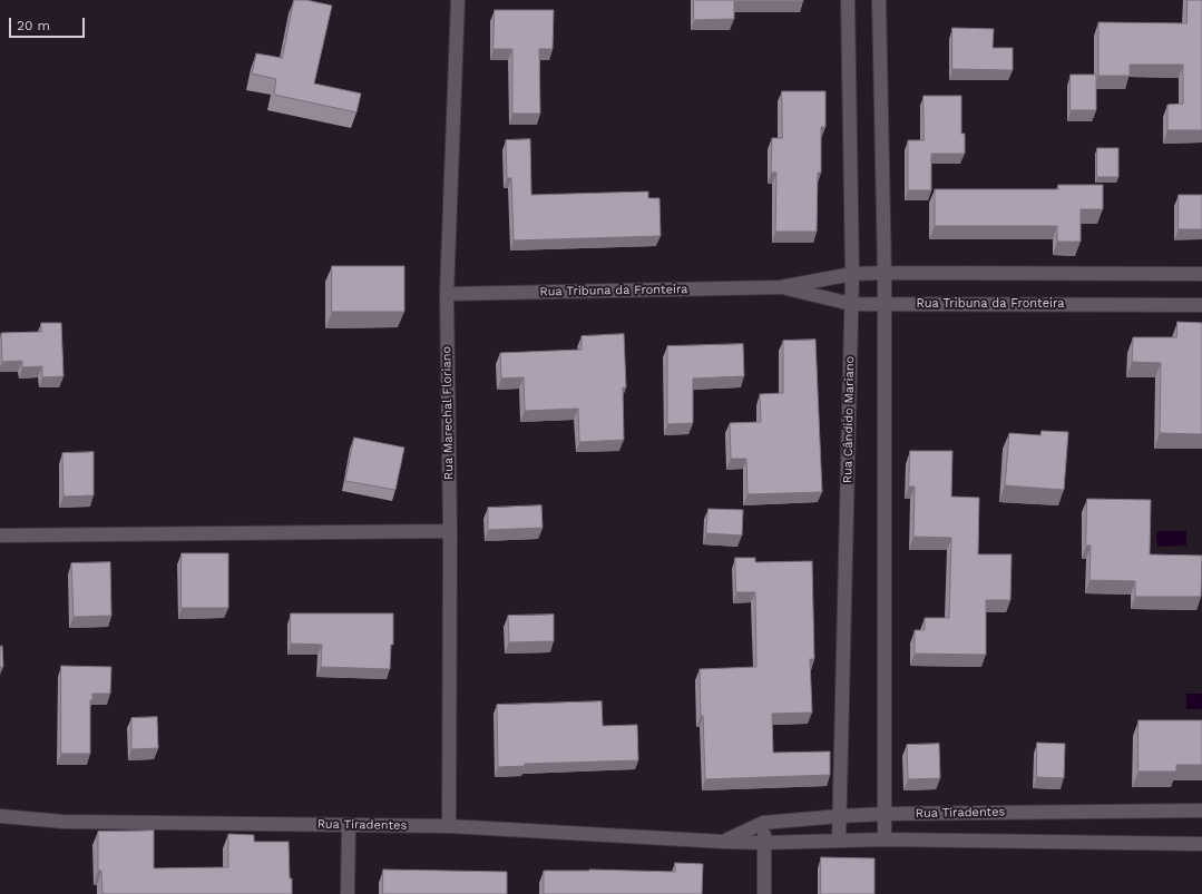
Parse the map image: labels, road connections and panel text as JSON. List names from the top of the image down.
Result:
{
  "streets": {
    "street": [
      "Rua Tribuna da Fronteira",
      "Rua Marechal Floriano",
      "Rua Cândido Mariano",
      "Rua Tiradentes"
    ]
  },
  "crossings": [
    ["Rua Tribuna da Fronteira", "Rua Marechal Floriano"],
    ["Rua Tribuna da Fronteira", "Rua Cândido Mariano"],
    ["Rua Marechal Floriano", "Rua Tiradentes"],
    ["Rua Cândido Mariano", "Rua Tiradentes"]
  ],
  "scale_bar": "20 m"
}
